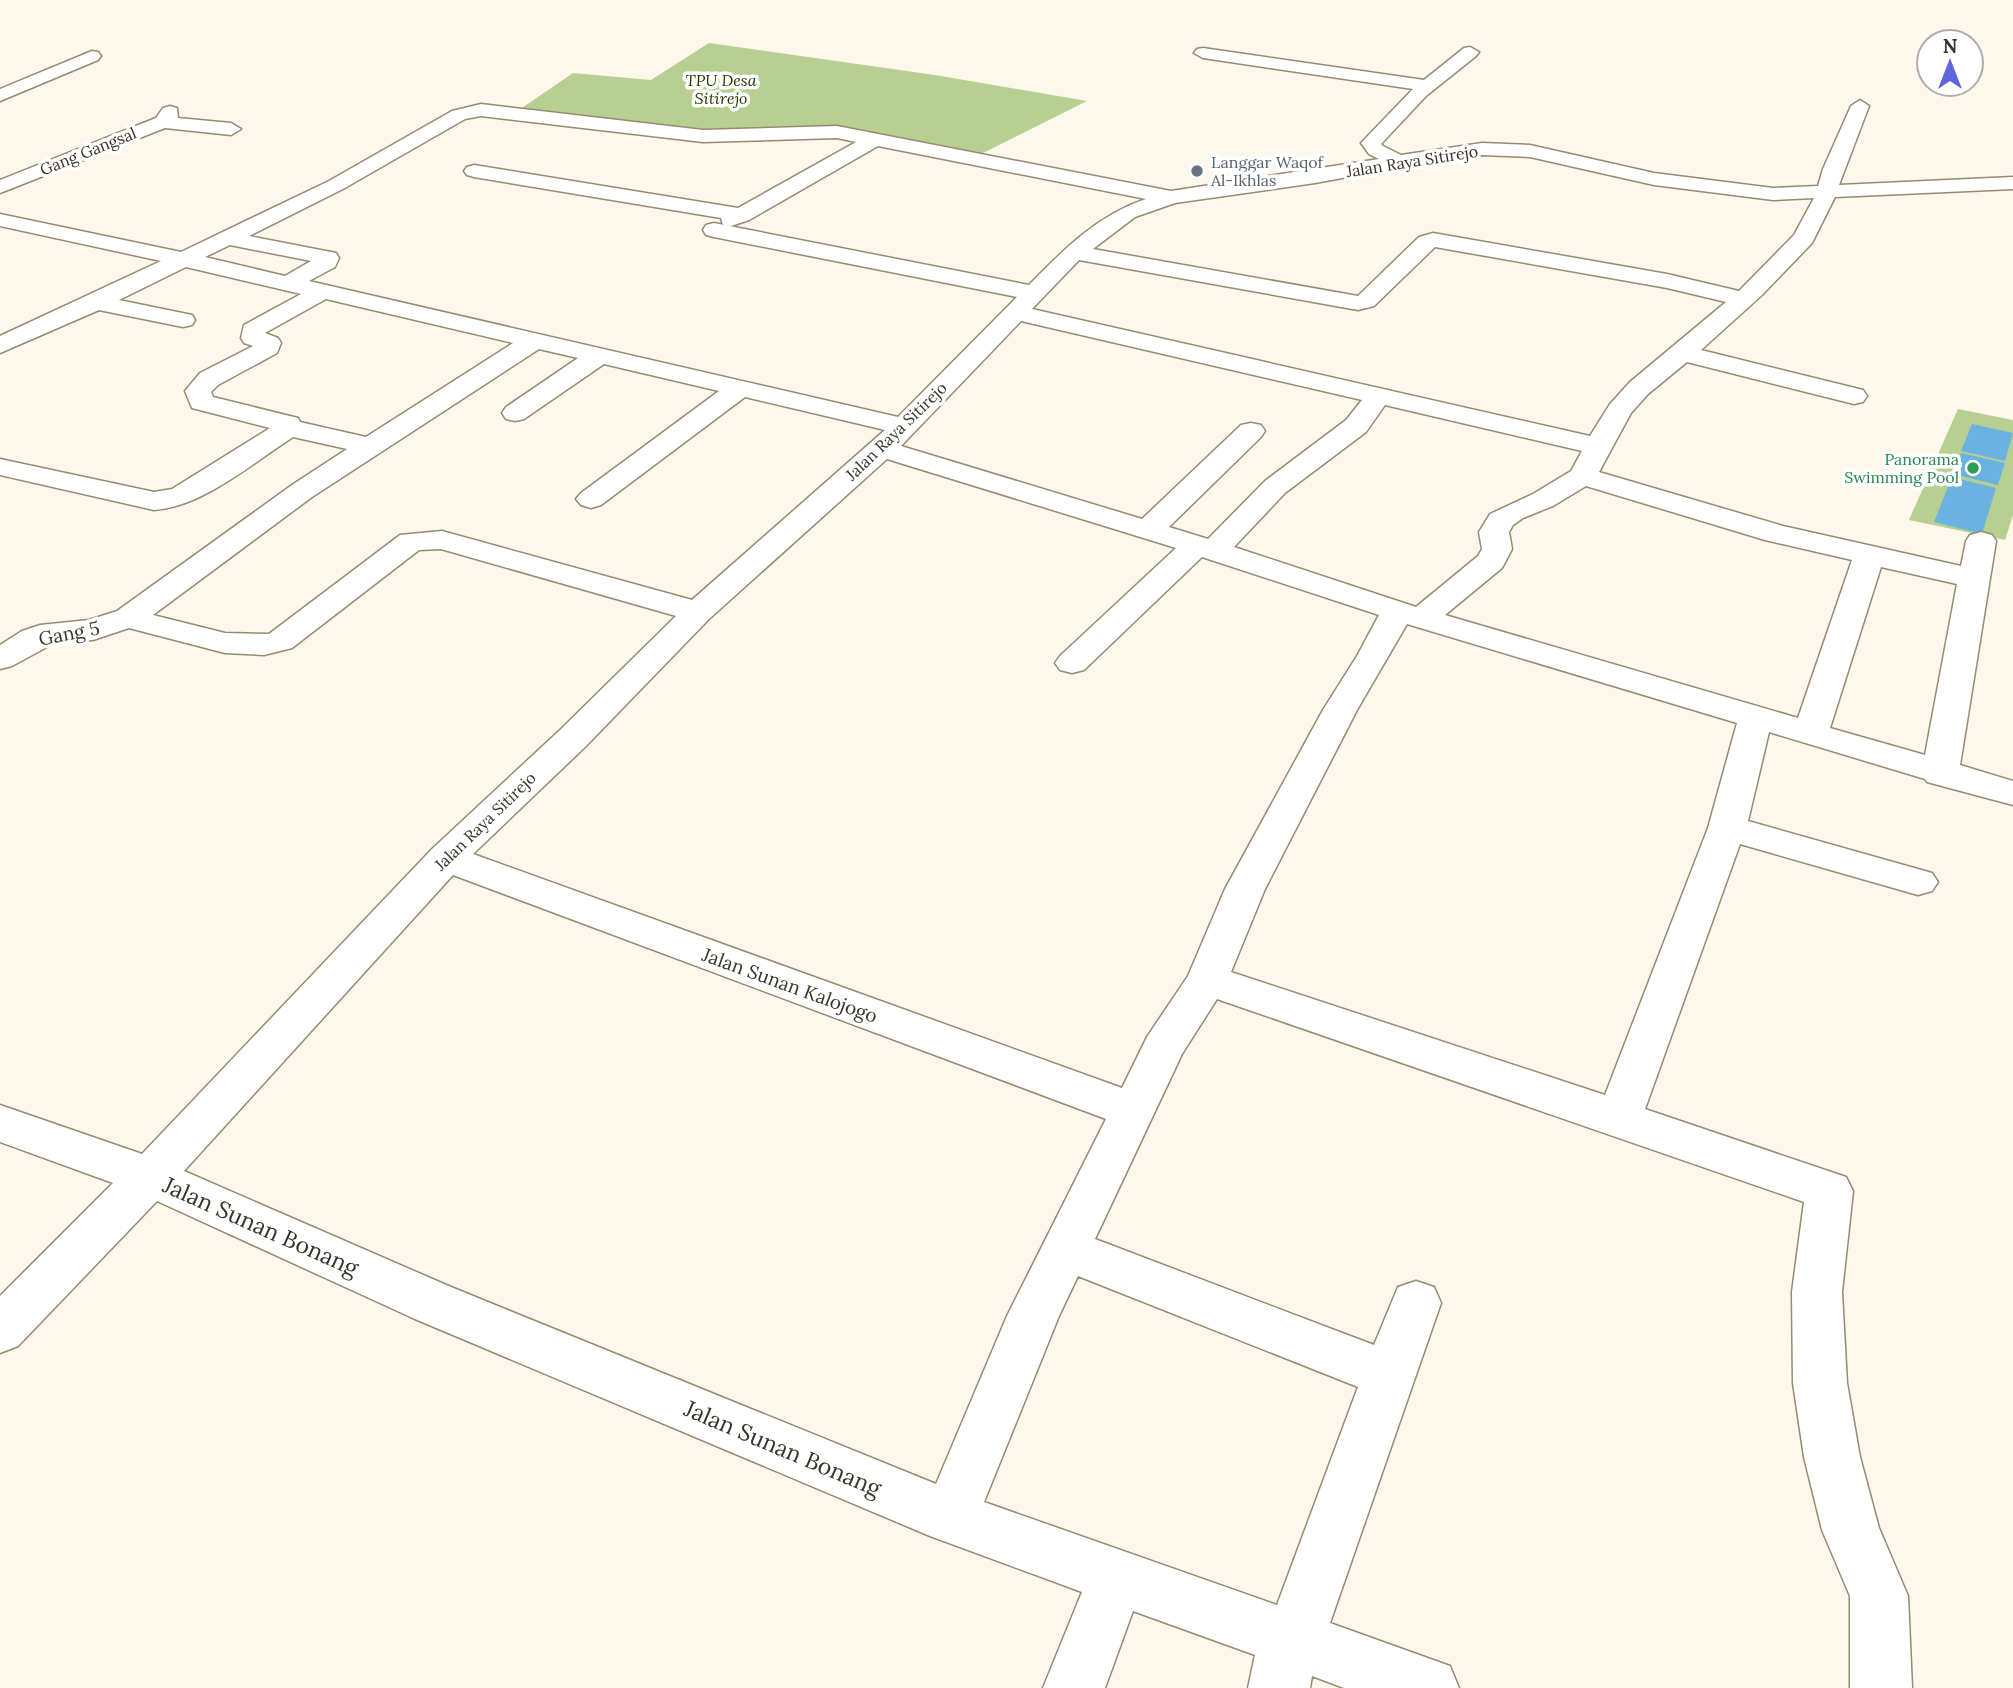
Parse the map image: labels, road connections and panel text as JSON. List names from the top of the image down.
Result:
{
  "streets": {
    "street": [
      "Gang Gangsal",
      "Jalan Raya Sitirejo",
      "Gang 5",
      "Jalan Sunan Kalojogo",
      "Jalan Sunan Bonang"
    ]
  },
  "crossings": [
    ["Jalan Raya Sitirejo", "Jalan Sunan Kalojogo"],
    ["Jalan Raya Sitirejo", "Jalan Sunan Bonang"]
  ],
  "parks": ["TPU Desa Sitirejo"],
  "places": ["Langgar Waqof Al-Ikhlas", "Panorama Swimming Pool"],
  "north": "top"
}
